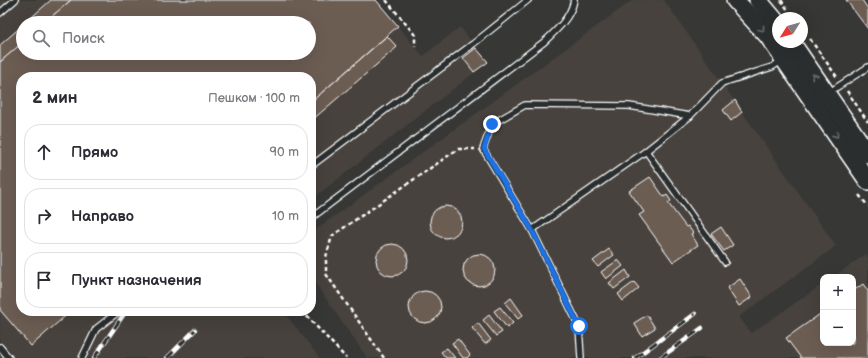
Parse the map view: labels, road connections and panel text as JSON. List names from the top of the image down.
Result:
{
  "north": "bottom left",
  "page": {
    "search": "Поиск",
    "heading": ["2 мин", "Пешком · 100 m"],
    "list": [
      ["Прямо", "90 m"],
      ["Направо", "10 m"],
      "Пункт назначения"
    ],
    "map_buttons": ["+", "−"]
  }
}
